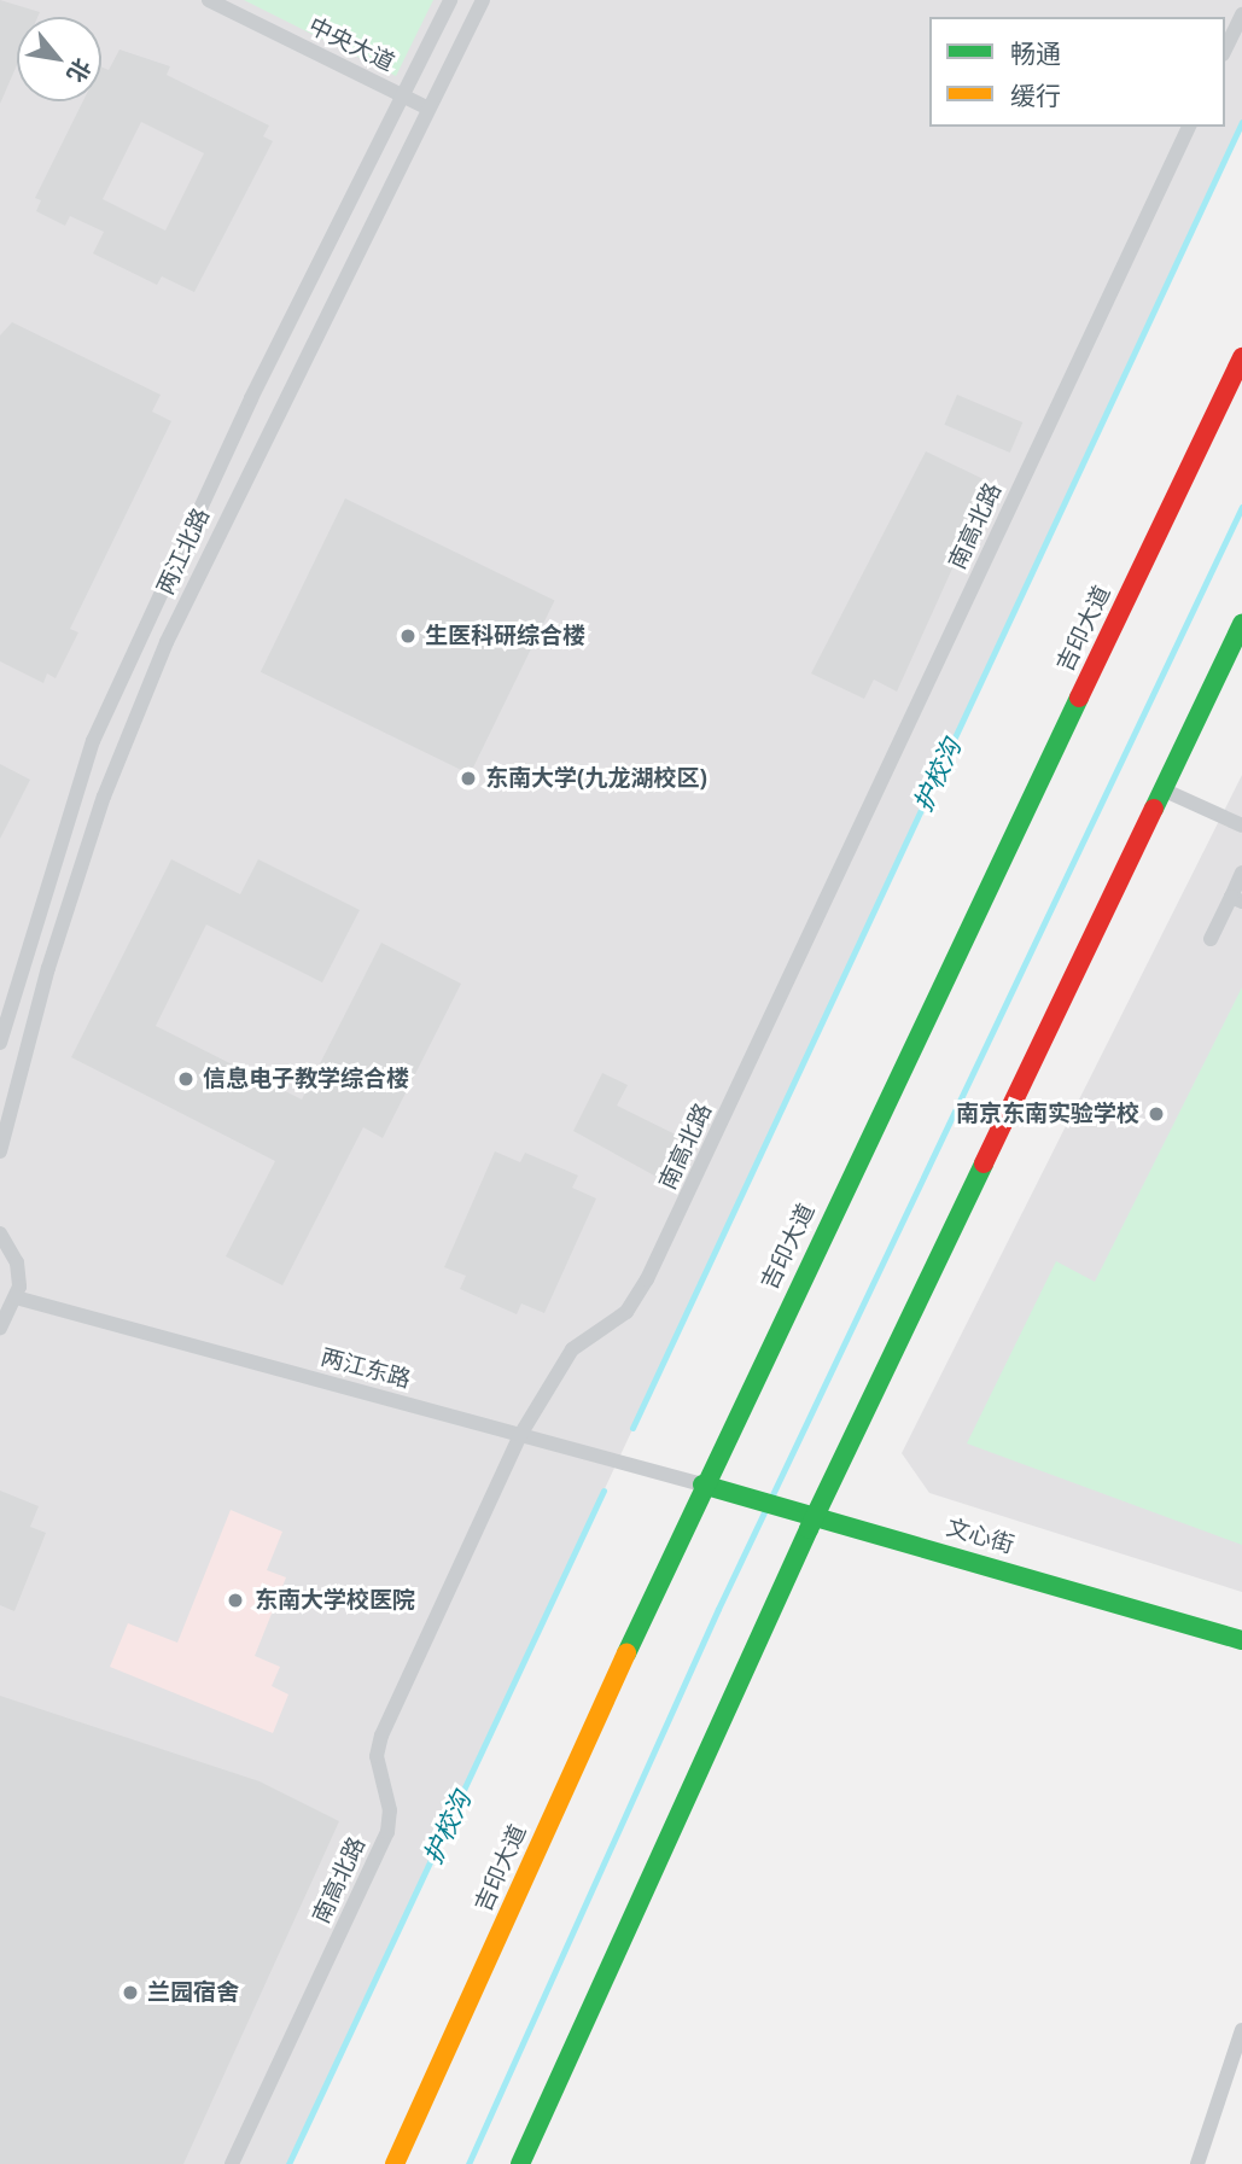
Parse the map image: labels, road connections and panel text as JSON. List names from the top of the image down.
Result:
{
  "streets": {
    "main road": ["吉印大道", "文心街"],
    "street": [
      "中央大道",
      "南高北路",
      "两江北路",
      "两江东路"
    ]
  },
  "crossings": [
    ["中央大道", "两江北路"],
    ["南高北路", "两江东路"],
    ["吉印大道", "两江东路"],
    ["吉印大道", "文心街"],
    ["两江东路", "文心街"]
  ],
  "water": ["护校沟"],
  "places": [
    "生医科研综合楼",
    "东南大学(九龙湖校区)",
    "信息电子教学综合楼",
    "南京东南实验学校",
    "东南大学校医院",
    "兰园宿舍"
  ],
  "legend": ["畅通", "缓行"],
  "north": "bottom right"
}
